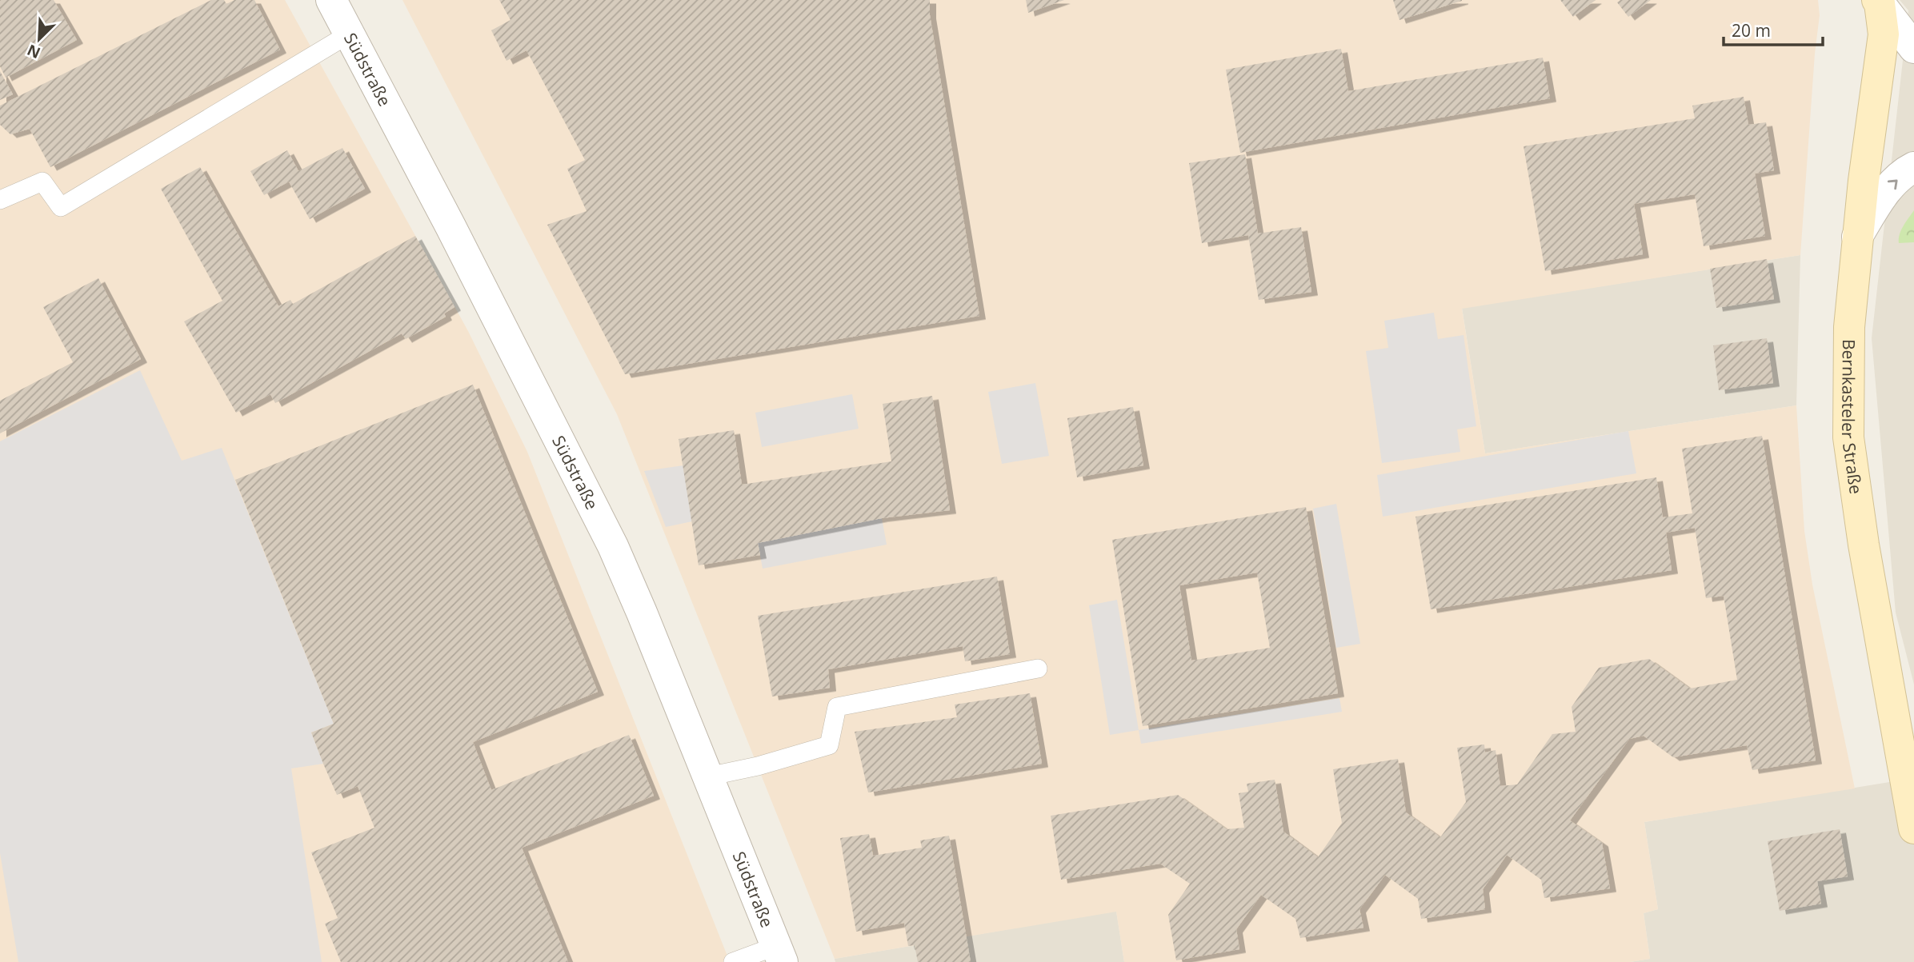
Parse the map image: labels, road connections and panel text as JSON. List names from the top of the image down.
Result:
{
  "streets": {
    "street": ["Südstraße", "Bernkasteler Straße"]
  },
  "scale_bar": "20 m",
  "north": "bottom left"
}
